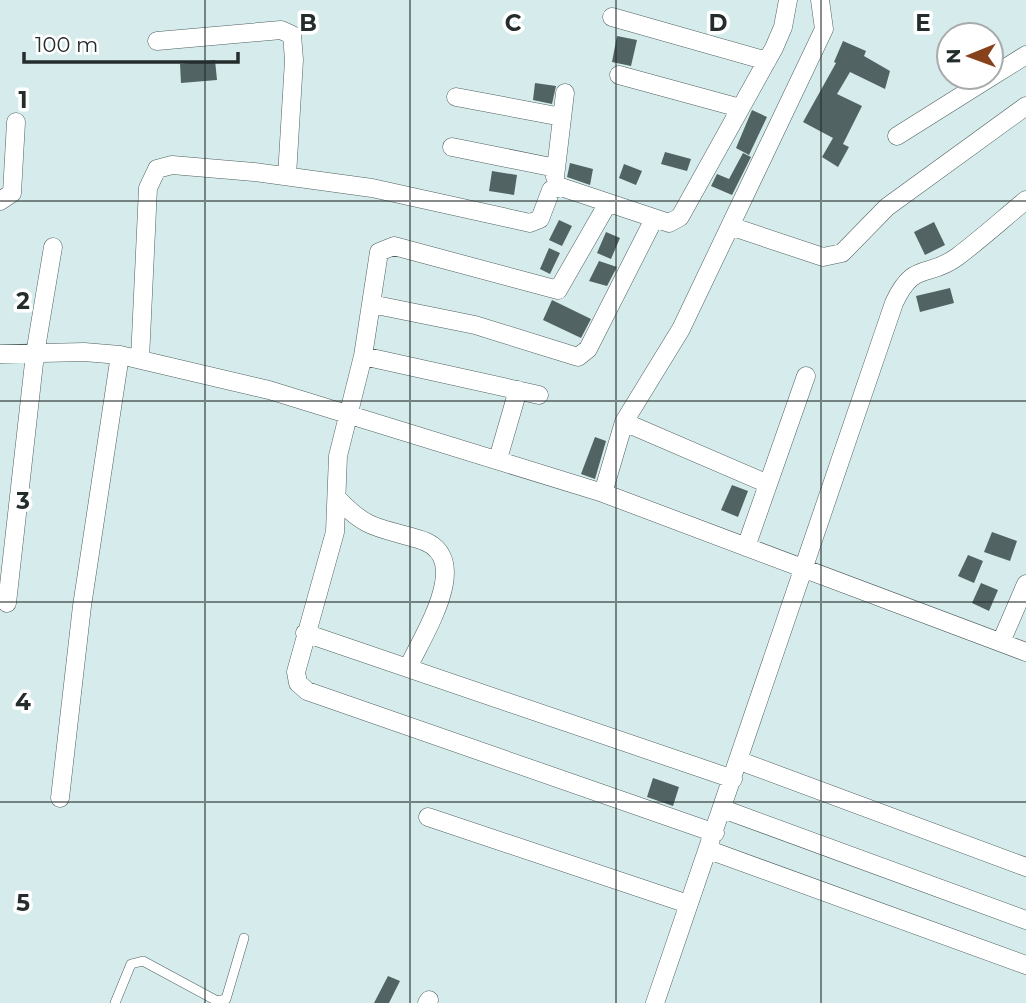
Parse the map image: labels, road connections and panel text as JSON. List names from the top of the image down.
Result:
{
  "scale_bar": "100 m",
  "north": "left",
  "grid": {
    "columns": [
      "B",
      "C",
      "D",
      "E"
    ],
    "rows": [
      "1",
      "2",
      "3",
      "4",
      "5"
    ]
  }
}
